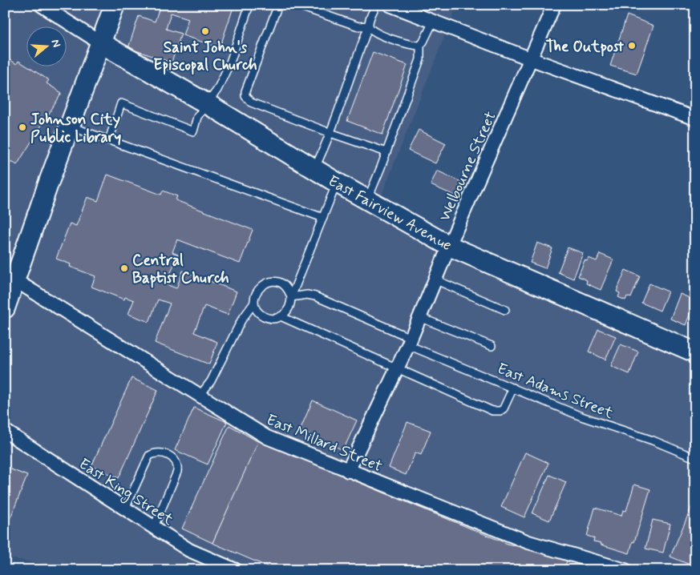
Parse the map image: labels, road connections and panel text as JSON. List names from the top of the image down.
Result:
{
  "streets": {
    "street": [
      "Welbourne Street",
      "East Fairview Avenue",
      "East Millard Street",
      "East King Street"
    ],
    "lane": ["East Adams Street"]
  },
  "crossings": [
    ["Welbourne Street", "East Fairview Avenue"],
    ["Welbourne Street", "East Adams Street"],
    ["Welbourne Street", "East Millard Street"]
  ],
  "places": [
    "Saint John's Episcopal Church",
    "The Outpost",
    "Johnson City Public Library",
    "Central Baptist Church"
  ],
  "north": "right"
}
